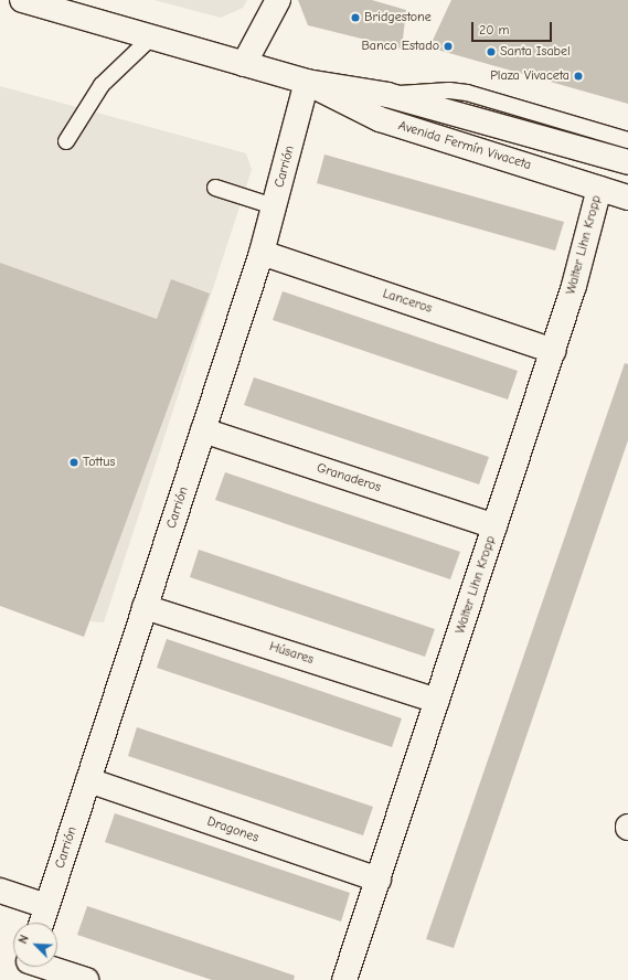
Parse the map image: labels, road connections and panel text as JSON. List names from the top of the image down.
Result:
{
  "streets": {
    "street": [
      "Avenida Fermín Vivaceta",
      "Carrión",
      "Walter Lihn Kropp",
      "Lanceros",
      "Granaderos",
      "Húsares",
      "Dragones"
    ]
  },
  "crossings": [
    ["Avenida Fermín Vivaceta", "Carrión"],
    ["Avenida Fermín Vivaceta", "Walter Lihn Kropp"],
    ["Carrión", "Lanceros"],
    ["Carrión", "Granaderos"],
    ["Carrión", "Húsares"],
    ["Carrión", "Dragones"],
    ["Walter Lihn Kropp", "Lanceros"],
    ["Walter Lihn Kropp", "Granaderos"],
    ["Walter Lihn Kropp", "Húsares"],
    ["Walter Lihn Kropp", "Dragones"]
  ],
  "places": [
    "Bridgestone",
    "Banco Estado",
    "Santa Isabel",
    "Plaza Vivaceta",
    "Tottus"
  ],
  "scale_bar": "20 m",
  "north": "top left"
}
